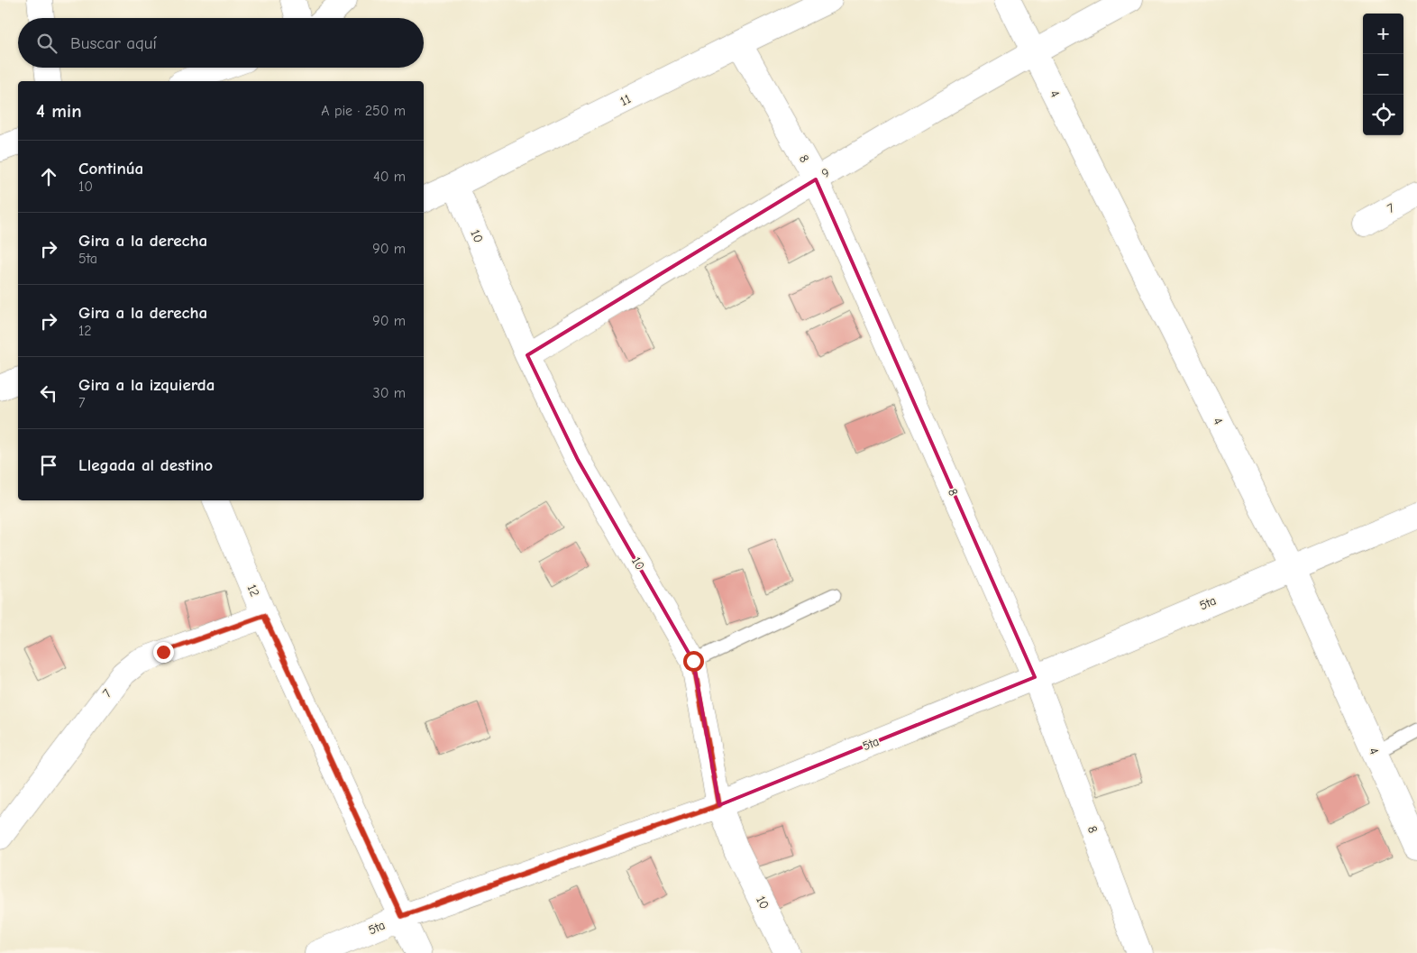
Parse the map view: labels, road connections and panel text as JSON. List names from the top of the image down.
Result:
{
  "streets": {
    "street": [
      "4",
      "11",
      "8",
      "9",
      "7",
      "10",
      "12",
      "5ta"
    ]
  },
  "crossings": [
    ["4", "9"],
    ["4", "5ta"],
    ["11", "8"],
    ["11", "10"],
    ["8", "9"],
    ["8", "5ta"],
    ["9", "10"],
    ["7", "12"],
    ["10", "5ta"],
    ["12", "5ta"]
  ],
  "page": {
    "map_buttons": ["+", "−"],
    "search": "Buscar aquí",
    "heading": ["4 min", "A pie · 250 m"],
    "list": [
      ["Continúa", "10", "40 m"],
      ["Gira a la derecha", "5ta", "90 m"],
      ["Gira a la derecha", "12", "90 m"],
      ["Gira a la izquierda", "7", "30 m"],
      "Llegada al destino"
    ]
  }
}
